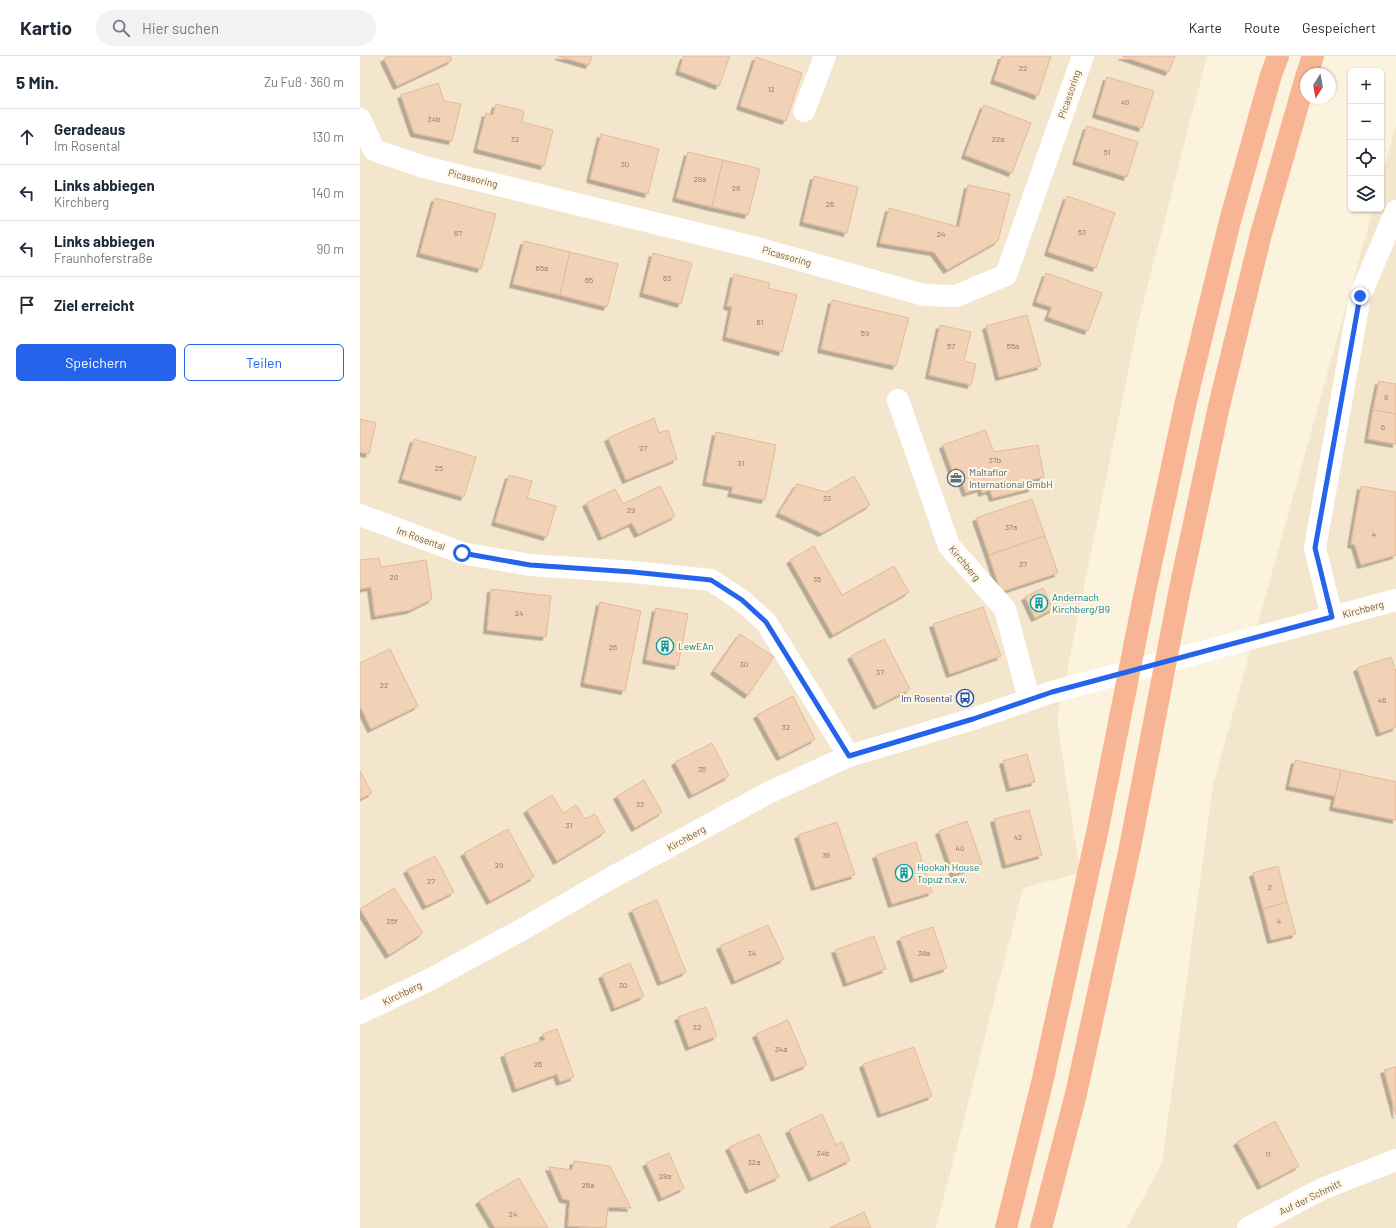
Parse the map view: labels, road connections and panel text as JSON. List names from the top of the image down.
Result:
{
  "streets": {
    "street": [
      "Picassoring",
      "Im Rosental",
      "Kirchberg",
      "Auf der Schmitt"
    ]
  },
  "crossings": [
    ["Im Rosental", "Kirchberg"]
  ],
  "places": {
    "office": ["Maltaflor International GmbH"],
    "building": ["Andernach Kirchberg/B9", "LewEAn", "Hookah House Topuz n.e.v."],
    "bus stop": ["Im Rosental"]
  },
  "house_numbers": [
    "22",
    "12",
    "49",
    "34b",
    "32",
    "22a",
    "51",
    "30",
    "28a",
    "28",
    "26",
    "53",
    "67",
    "24",
    "65a",
    "63",
    "65",
    "61",
    "59",
    "57",
    "55a",
    "8",
    "6",
    "27",
    "37b",
    "31",
    "25",
    "33",
    "29",
    "37a",
    "4",
    "37",
    "20",
    "35",
    "24",
    "26",
    "30",
    "37",
    "22",
    "46",
    "32",
    "35",
    "33",
    "31",
    "42",
    "40",
    "36",
    "29",
    "27",
    "2",
    "25f",
    "4",
    "34",
    "38a",
    "30",
    "32",
    "34a",
    "26",
    "34b",
    "11",
    "32a",
    "28a",
    "26a",
    "24"
  ],
  "north": "bottom",
  "page": {
    "header": "Kartio",
    "search": "Hier suchen",
    "nav": ["Karte", "Route", "Gespeichert"],
    "heading": ["5 Min.", "Zu Fuß · 360 m"],
    "map_buttons": ["+", "−"],
    "list": [
      ["Geradeaus", "Im Rosental", "130 m"],
      ["Links abbiegen", "Kirchberg", "140 m"],
      ["Links abbiegen", "Fraunhoferstraße", "90 m"],
      "Ziel erreicht"
    ],
    "buttons": ["Speichern", "Teilen"]
  }
}
